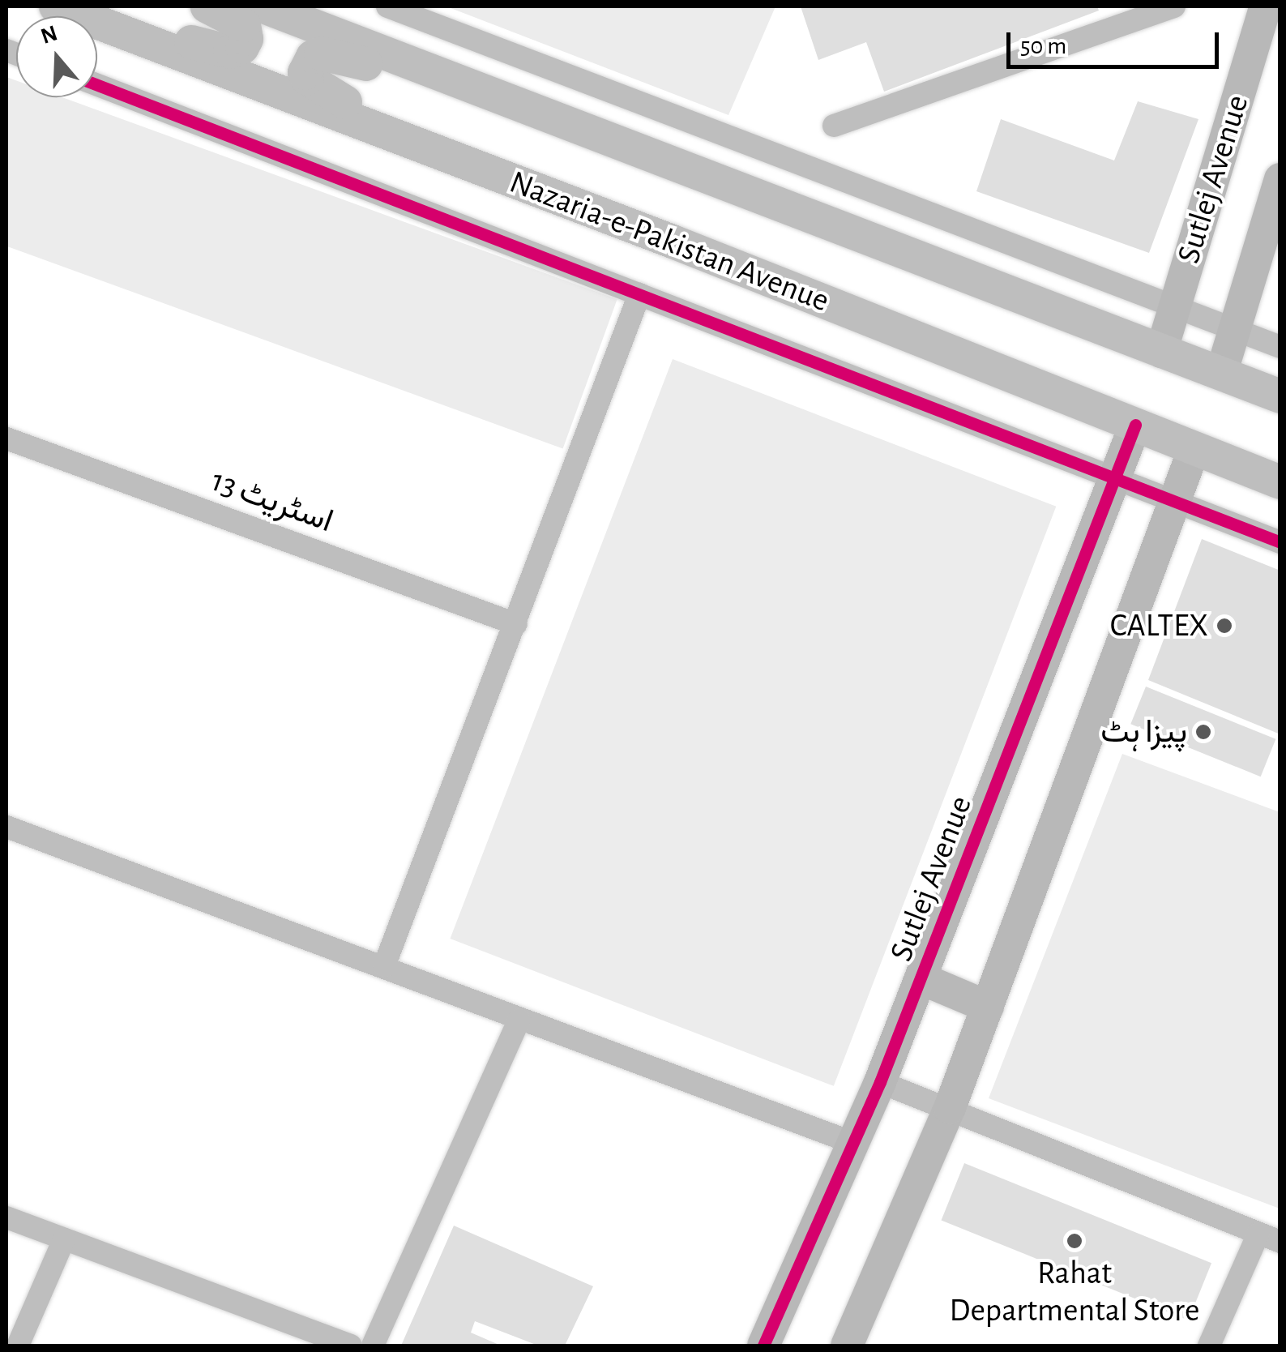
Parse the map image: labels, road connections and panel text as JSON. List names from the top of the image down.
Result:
{
  "streets": {
    "main road": ["Nazaria-e-Pakistan Avenue"],
    "street": ["Sutlej Avenue", "اسٹریٹ 13"]
  },
  "crossings": [
    ["Sutlej Avenue", "Nazaria-e-Pakistan Avenue"]
  ],
  "places": ["CALTEX", "پیزا ہٹ", "Rahat Departmental Store"],
  "scale_bar": "50 m",
  "north": "top"
}
